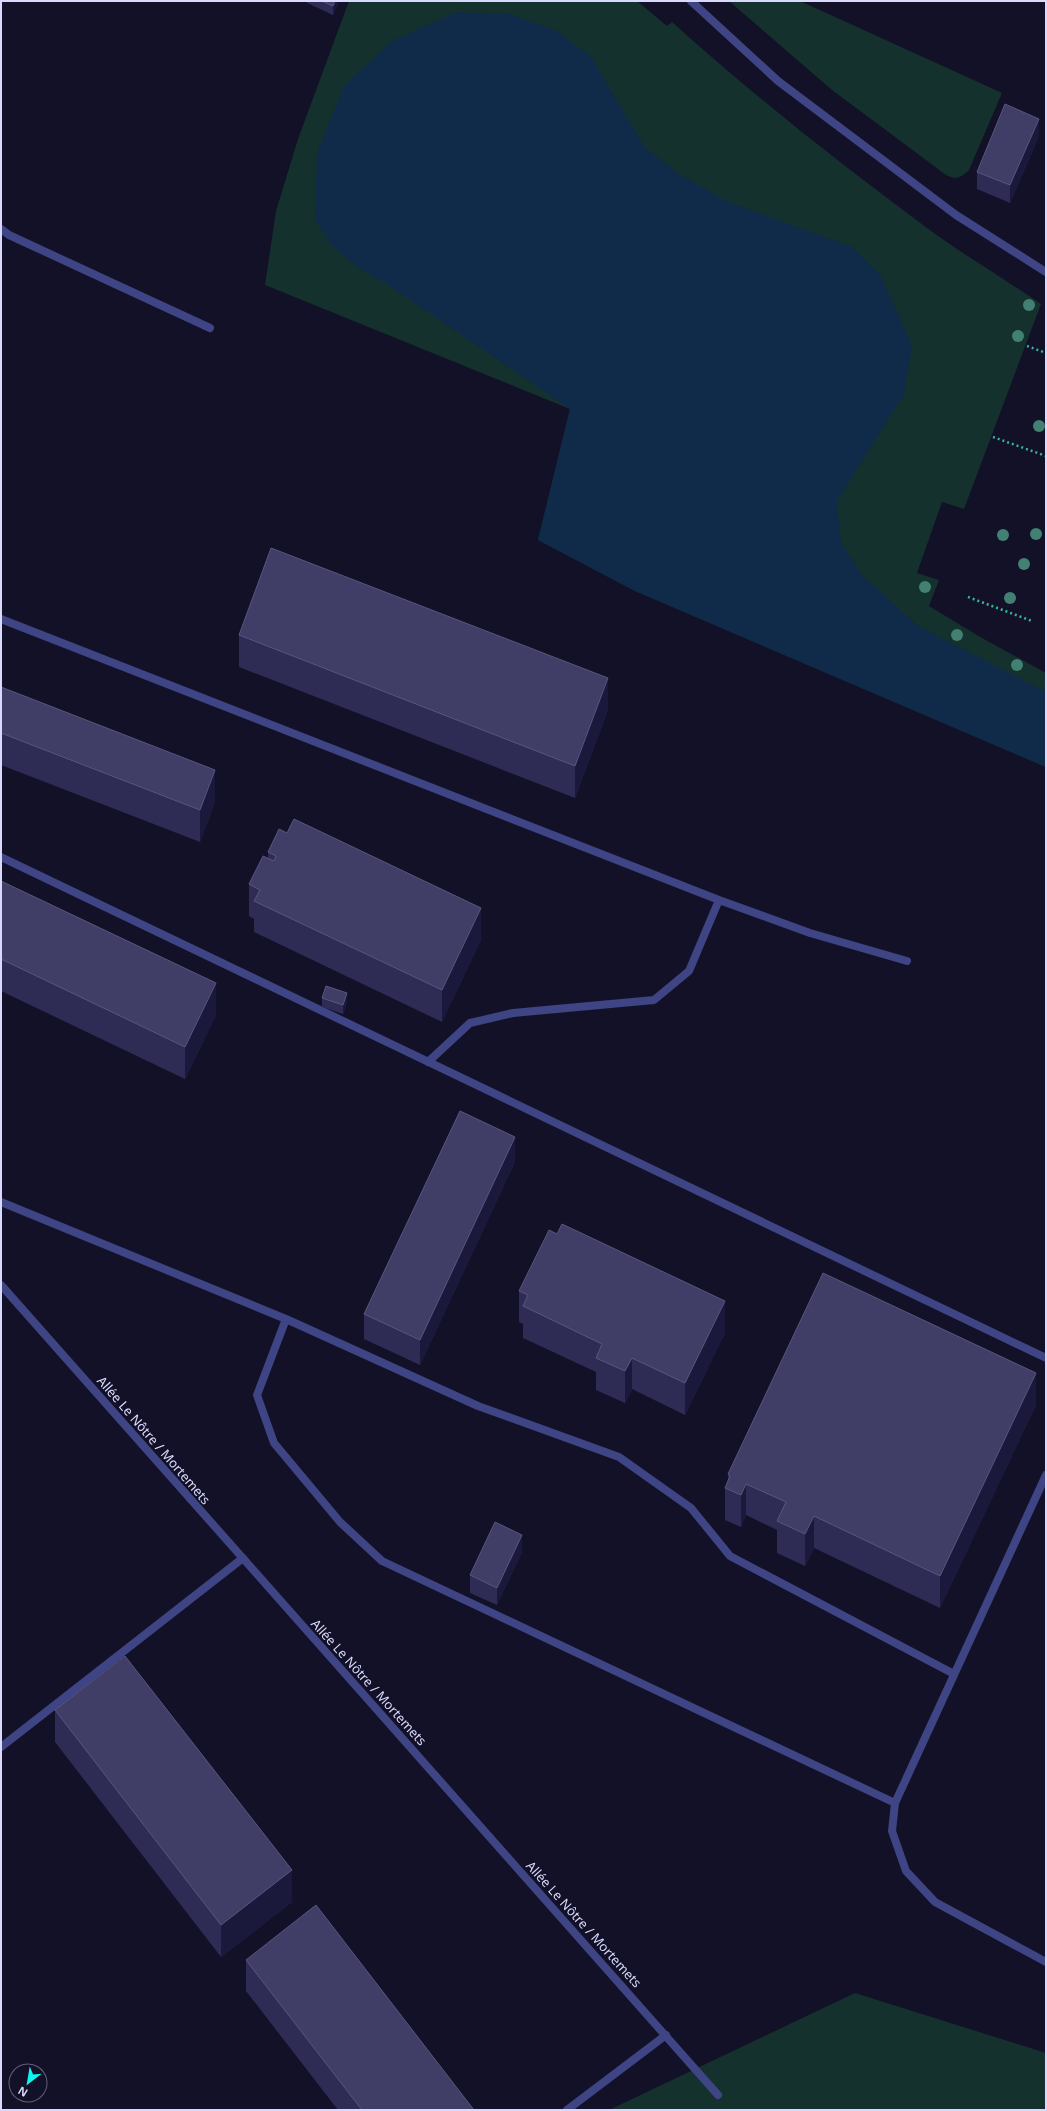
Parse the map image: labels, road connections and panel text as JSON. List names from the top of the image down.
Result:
{
  "streets": {
    "lane": ["Allée Le Nôtre / Mortemets"]
  },
  "north": "bottom left"
}
